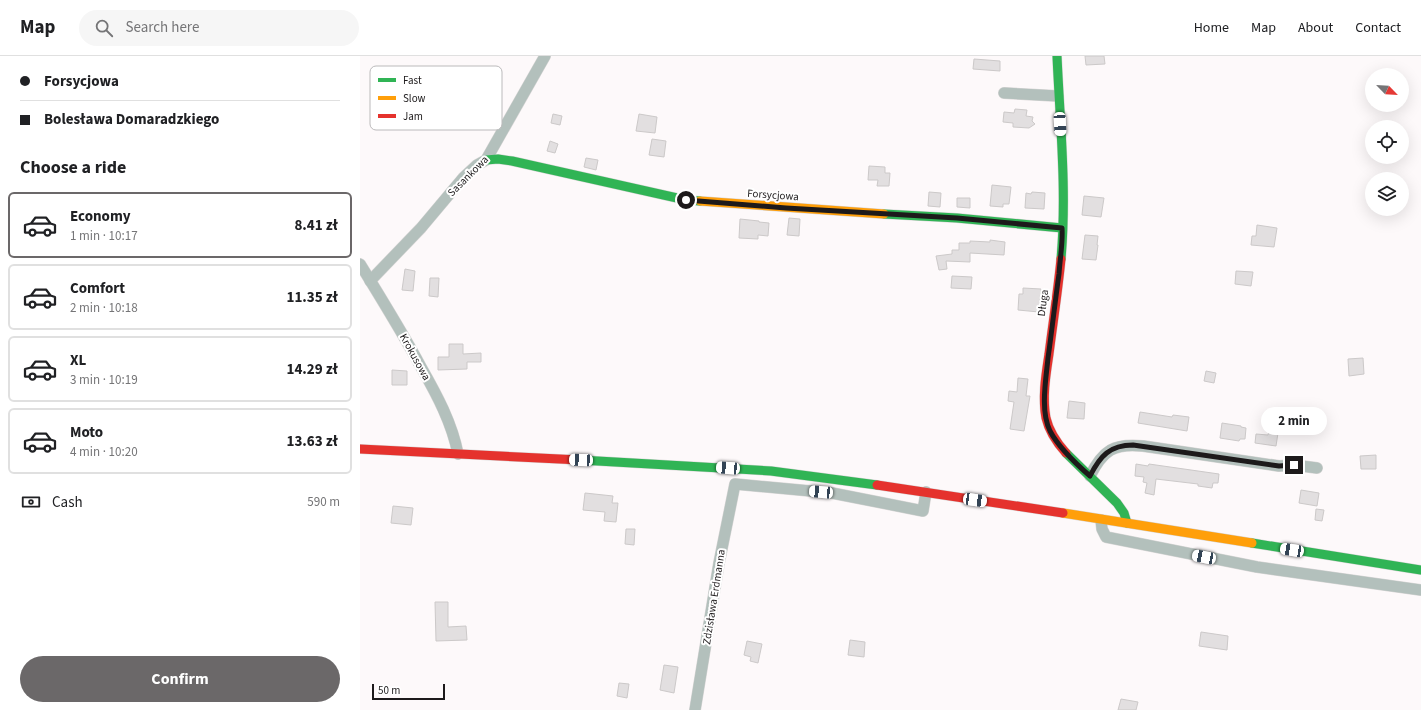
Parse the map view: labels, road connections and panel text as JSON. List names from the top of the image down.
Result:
{
  "streets": {
    "street": [
      "Sasankowa",
      "Forsycjowa",
      "Długa",
      "Krokusowa",
      "Zdzisława Erdmanna"
    ]
  },
  "crossings": [
    ["Sasankowa", "Forsycjowa"],
    ["Sasankowa", "Krokusowa"],
    ["Forsycjowa", "Długa"]
  ],
  "legend": ["Fast", "Slow", "Jam"],
  "scale_bar": "50 m",
  "north": "bottom right",
  "page": {
    "header": "Map",
    "search": "Search here",
    "nav": [
      "Home",
      "Map",
      "About",
      "Contact"
    ],
    "banner": ["Forsycjowa", "Bolesława Domaradzkiego"],
    "heading": "Choose a ride",
    "list": [
      {
        "name": "Economy",
        "note": "1 min · 10:17",
        "value": "8.41 zł"
      },
      {
        "name": "Comfort",
        "note": "2 min · 10:18",
        "value": "11.35 zł"
      },
      {
        "name": "XL",
        "note": "3 min · 10:19",
        "value": "14.29 zł"
      },
      {
        "name": "Moto",
        "note": "4 min · 10:20",
        "value": "13.63 zł"
      }
    ],
    "bubble": "2 min",
    "pay": ["Cash", "590 m"],
    "buttons": "Confirm",
    "scale": "50 m"
  }
}
